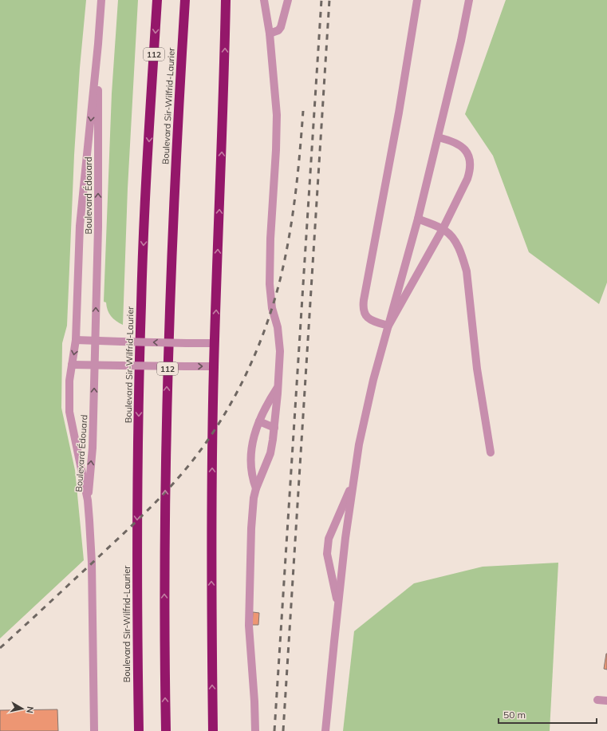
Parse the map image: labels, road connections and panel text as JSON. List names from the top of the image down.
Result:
{
  "streets": {
    "highway": ["112", "Boulevard Sir-Wilfrid-Laurier"],
    "street": ["Boulevard Édouard"]
  },
  "scale_bar": "50 m",
  "north": "right"
}
